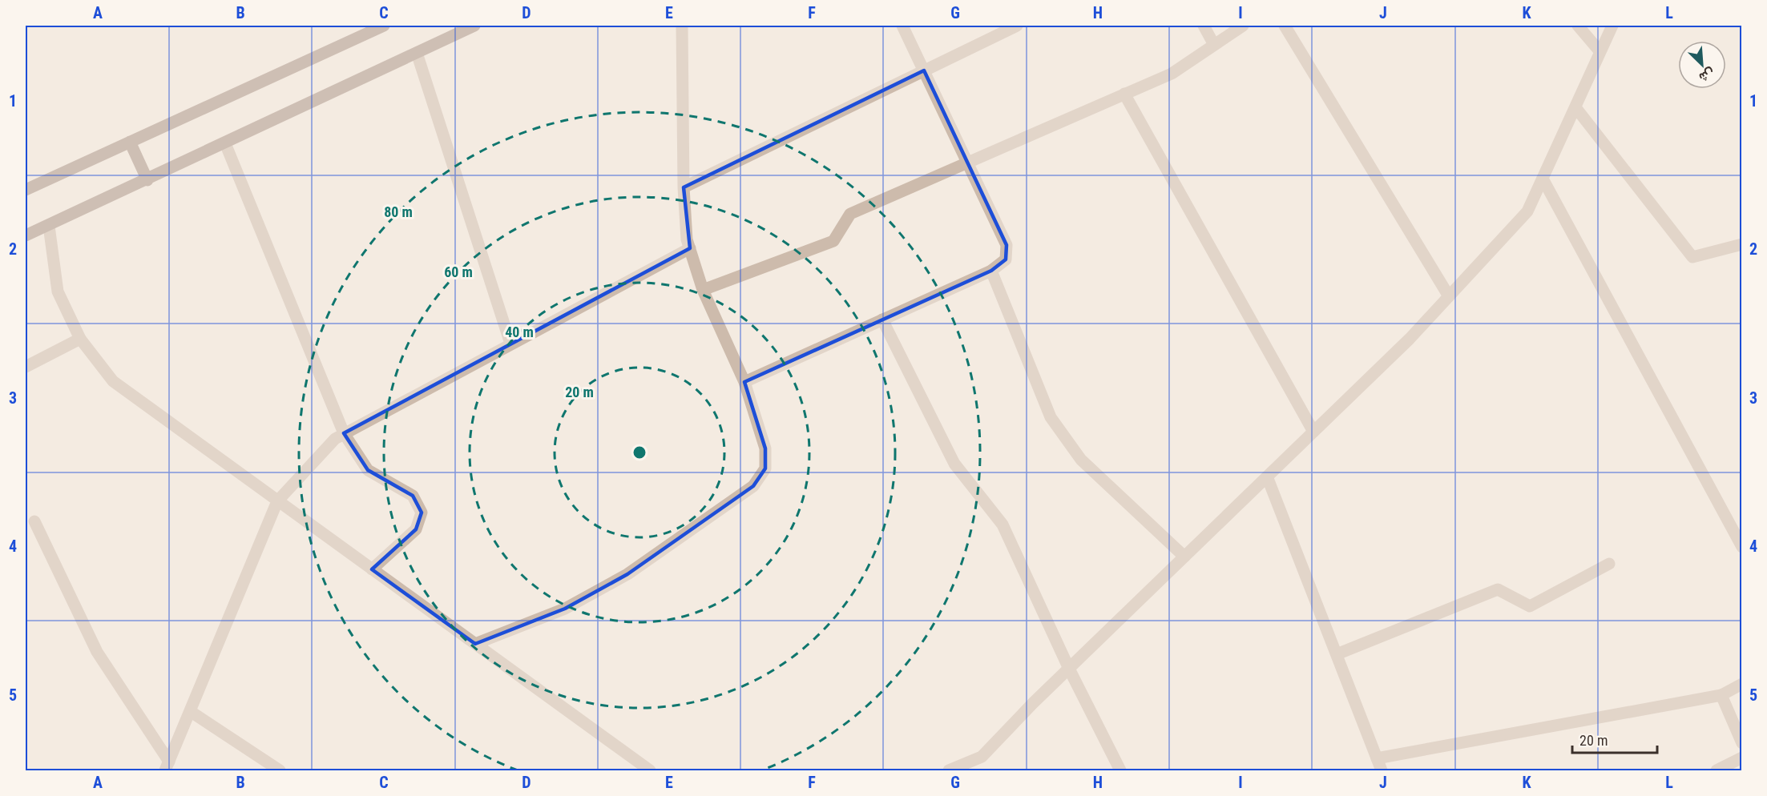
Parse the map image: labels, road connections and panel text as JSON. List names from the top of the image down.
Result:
{
  "scale_bar": "20 m",
  "north": "bottom right",
  "grid": {
    "columns": [
      "A",
      "B",
      "C",
      "D",
      "E",
      "F",
      "G",
      "H",
      "I",
      "J",
      "K",
      "L"
    ],
    "rows": [
      "1",
      "2",
      "3",
      "4",
      "5"
    ]
  },
  "rings": [
    "80 m",
    "60 m",
    "40 m",
    "20 m"
  ]
}
